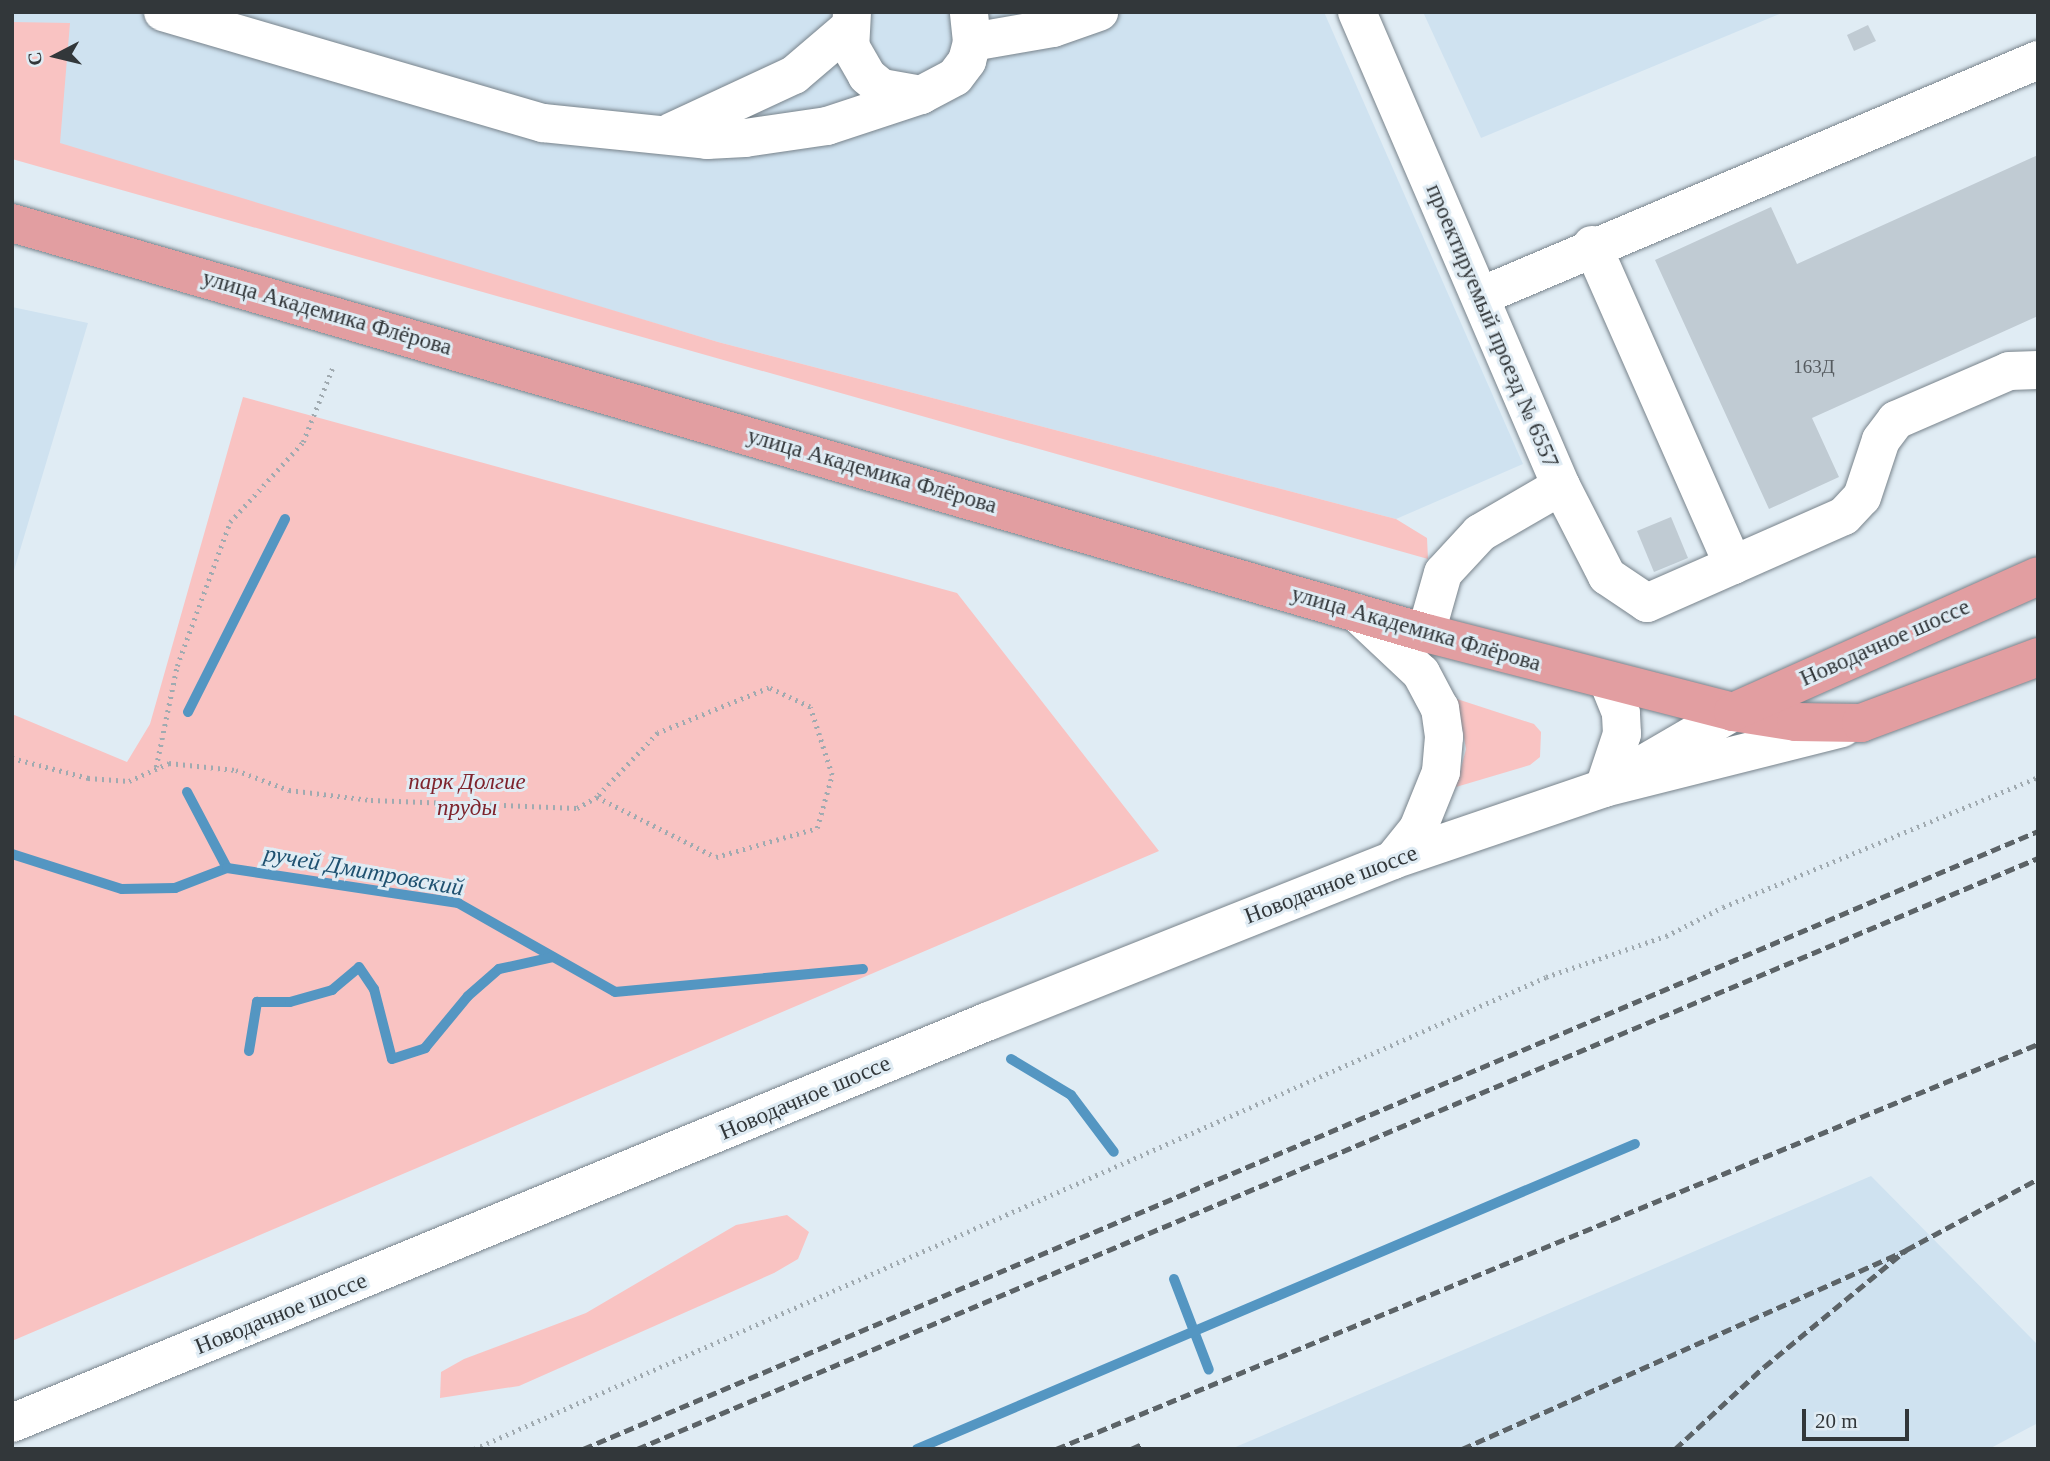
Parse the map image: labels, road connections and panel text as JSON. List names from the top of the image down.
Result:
{
  "streets": {
    "main road": ["улица Академика Флёрова", "Новодачное шоссе"],
    "street": ["проектируемый проезд № 6557"]
  },
  "crossings": [
    ["улица Академика Флёрова", "проектируемый проезд № 6557"],
    ["улица Академика Флёрова", "Новодачное шоссе"]
  ],
  "water": ["ручей Дмитровский"],
  "parks": ["парк Долгие пруды"],
  "house_numbers": ["163Д"],
  "scale_bar": "20 m",
  "north": "left"
}
